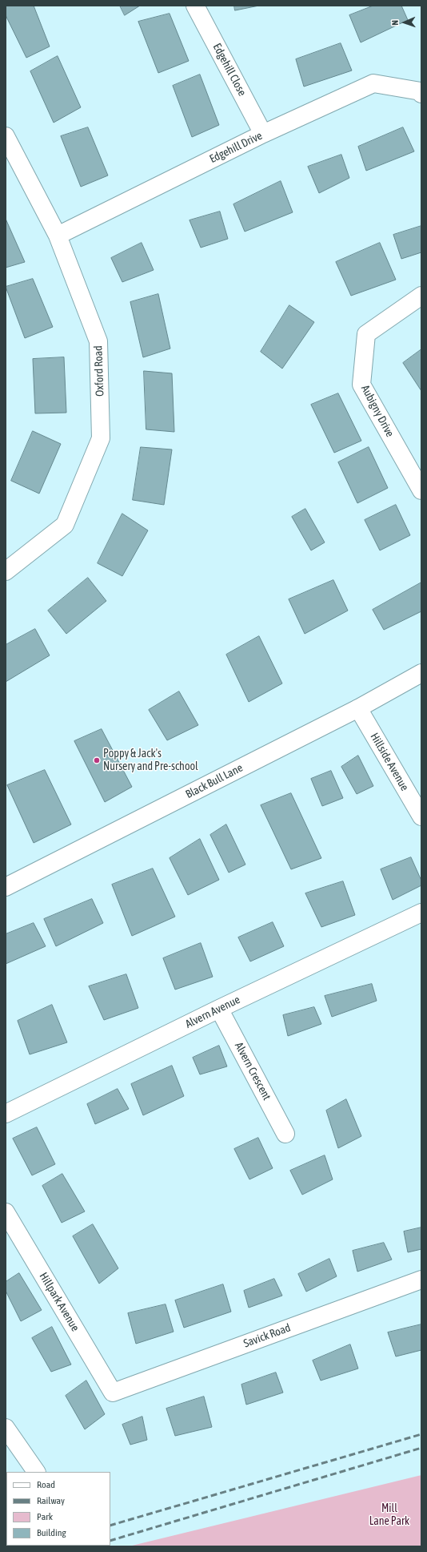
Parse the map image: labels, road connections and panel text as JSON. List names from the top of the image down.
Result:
{
  "streets": {
    "street": [
      "Edgehill Close",
      "Edgehill Drive",
      "Oxford Road",
      "Aubigny Drive",
      "Hillside Avenue",
      "Black Bull Lane",
      "Alvern Avenue",
      "Alvern Crescent",
      "Hillpark Avenue",
      "Savick Road"
    ]
  },
  "crossings": [
    ["Edgehill Close", "Edgehill Drive"],
    ["Edgehill Drive", "Oxford Road"],
    ["Hillside Avenue", "Black Bull Lane"],
    ["Alvern Avenue", "Alvern Crescent"],
    ["Hillpark Avenue", "Savick Road"]
  ],
  "parks": ["Mill Lane Park"],
  "places": ["Poppy & Jack's Nursery and Pre-school"],
  "legend": [
    "Road",
    "Railway",
    "Park",
    "Building"
  ],
  "north": "left"
}
